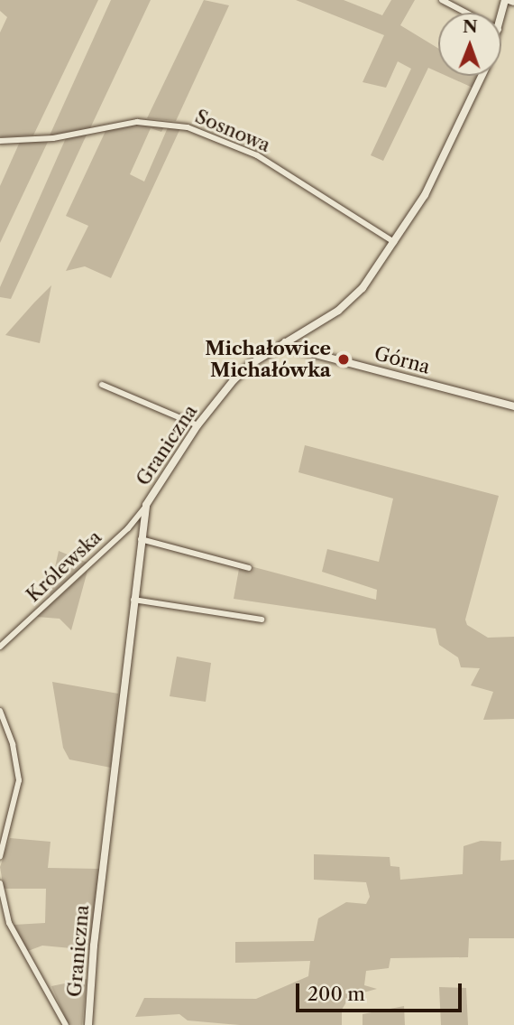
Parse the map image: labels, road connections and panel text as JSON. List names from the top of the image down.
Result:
{
  "streets": {
    "street": [
      "Sosnowa",
      "Górna",
      "Graniczna",
      "Królewska"
    ]
  },
  "crossings": [
    ["Sosnowa", "Graniczna"],
    ["Górna", "Graniczna"],
    ["Graniczna", "Królewska"]
  ],
  "places": ["Michałowice Michałówka"],
  "scale_bar": "200 m",
  "north": "top"
}
